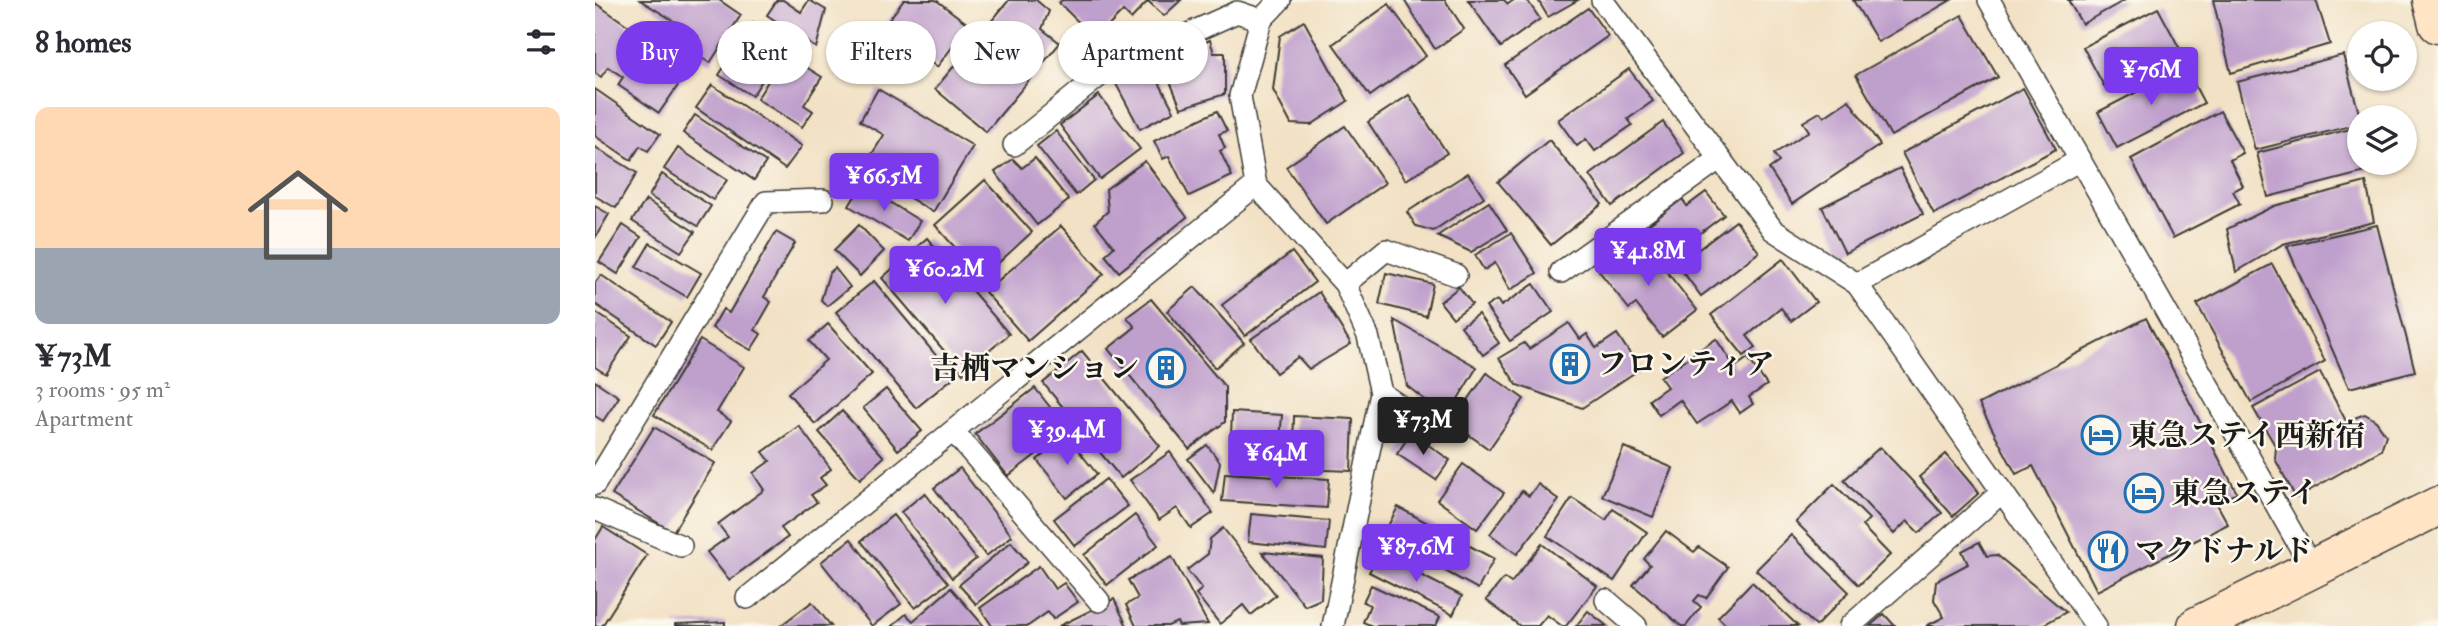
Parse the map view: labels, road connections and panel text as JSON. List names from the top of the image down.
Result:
{
  "places": {
    "building": ["フロンティア", "吉栖マンション"],
    "hotel": ["東急ステイ西新宿", "東急ステイ"],
    "restaurant": ["マクドナルド"]
  },
  "page": {
    "heading": "8 homes",
    "chip": [
      "Buy",
      "Rent",
      "Filters",
      "New",
      "Apartment"
    ],
    "price": [
      "¥76M",
      "¥66.5M",
      "¥41.8M",
      "¥60.2M",
      "¥73M",
      "¥39.4M",
      "¥64M",
      "¥87.6M"
    ],
    "list": [
      {
        "name": "¥73M",
        "note": "3 rooms · 95 m² · Apartment"
      }
    ]
  }
}
